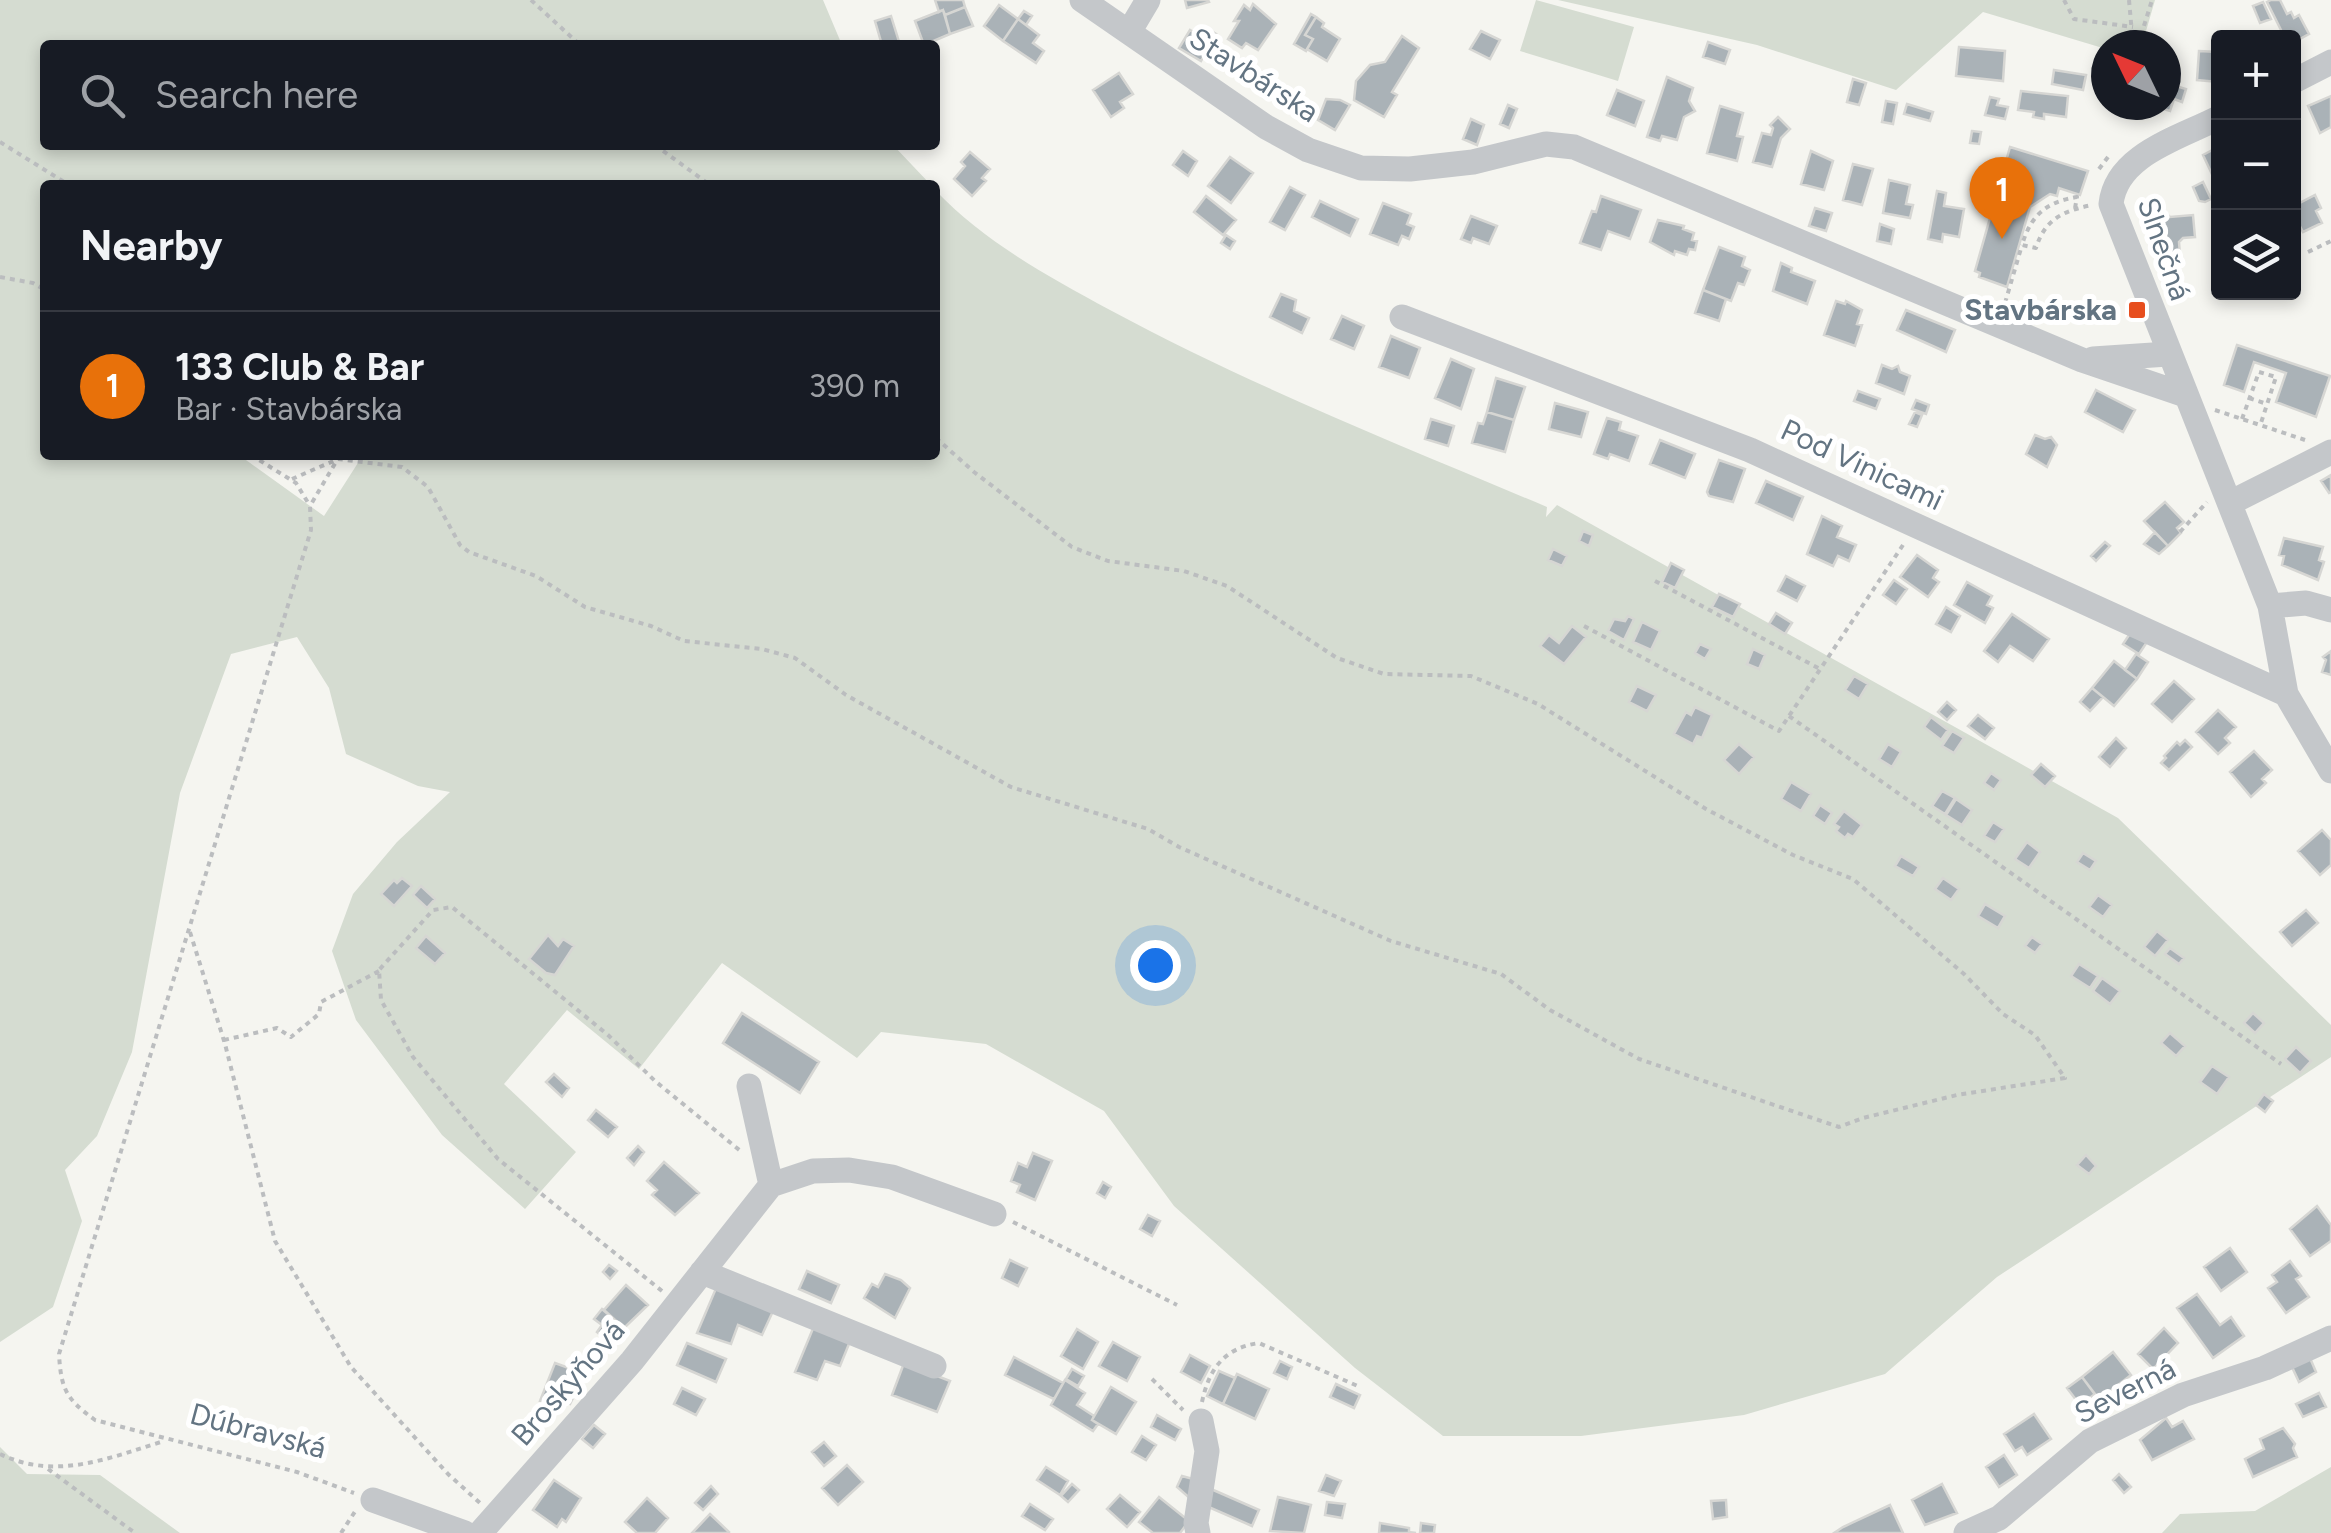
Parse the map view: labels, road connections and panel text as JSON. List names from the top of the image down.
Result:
{
  "streets": {
    "street": [
      "Stavbárska",
      "Slnečná",
      "Pod Vinicami",
      "Broskyňová",
      "Severná"
    ],
    "path": ["Dúbravská"]
  },
  "crossings": [
    ["Stavbárska", "Slnečná"]
  ],
  "places": {
    "transit": ["Stavbárska"]
  },
  "north": "top left",
  "page": {
    "map_buttons": ["+", "−"],
    "search": "Search here",
    "pins": "1",
    "heading": "Nearby",
    "list": [
      {
        "mark": "1",
        "name": "133 Club & Bar",
        "note": "Bar · Stavbárska",
        "value": "390 m"
      }
    ]
  }
}
